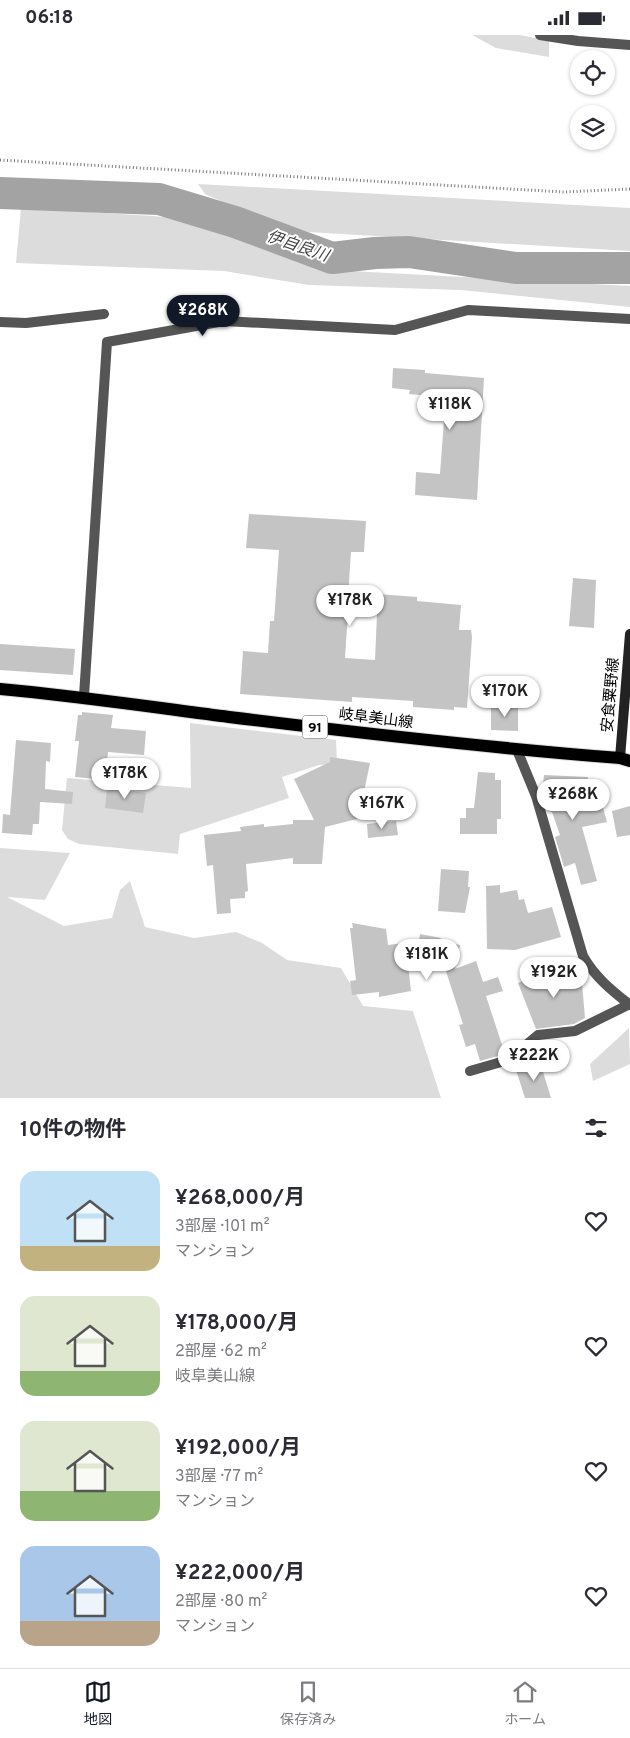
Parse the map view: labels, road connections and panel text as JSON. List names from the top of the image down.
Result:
{
  "streets": {
    "main road": ["安食粟野線", "岐阜美山線", "91"]
  },
  "crossings": [
    ["安食粟野線", "岐阜美山線"]
  ],
  "water": ["伊自良川"],
  "page": {
    "status": "06:18",
    "price": [
      "¥268K",
      "¥118K",
      "¥178K",
      "¥170K",
      "¥178K",
      "¥268K",
      "¥167K",
      "¥181K",
      "¥192K",
      "¥222K"
    ],
    "heading": "10件の物件",
    "list": [
      {
        "name": "¥268,000/月",
        "note": "3部屋 · 101 m² · マンション"
      },
      {
        "name": "¥178,000/月",
        "note": "2部屋 · 62 m² · 岐阜美山線"
      },
      {
        "name": "¥192,000/月",
        "note": "3部屋 · 77 m² · マンション"
      },
      {
        "name": "¥222,000/月",
        "note": "2部屋 · 80 m² · マンション"
      }
    ],
    "tabs": ["地図", "保存済み", "ホーム"]
  }
}
